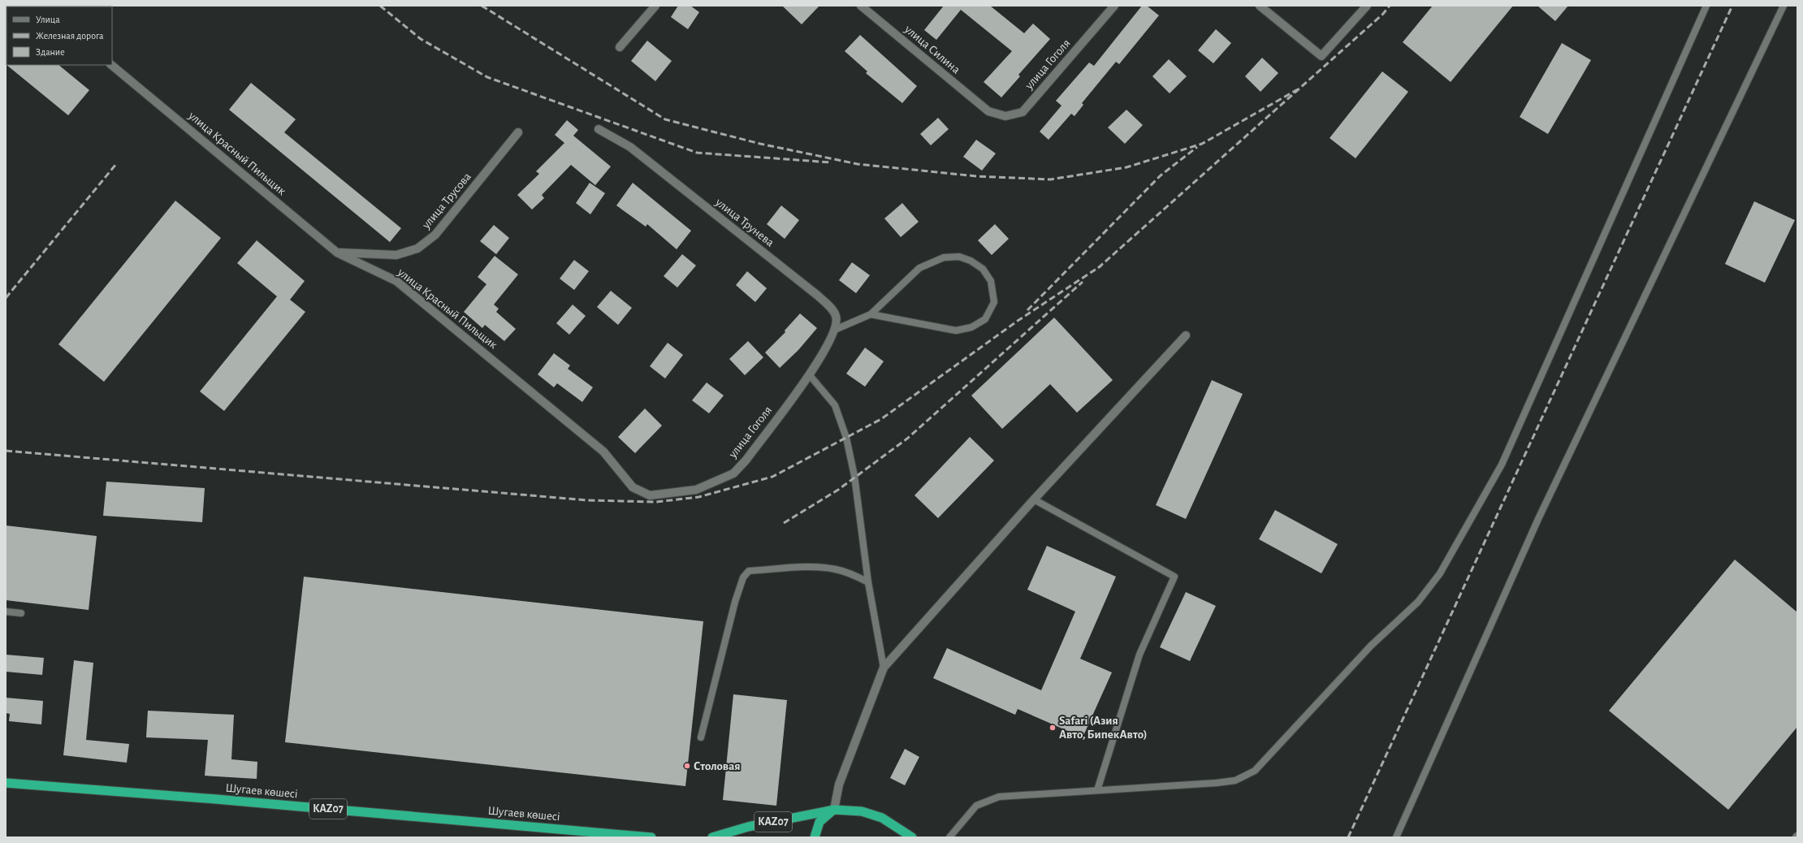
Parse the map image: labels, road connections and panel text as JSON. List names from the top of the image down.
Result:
{
  "streets": {
    "highway": ["Шугаев көшесі", "KAZ07"],
    "street": [
      "улица Силина",
      "улица Гоголя",
      "улица Красный Пильщик",
      "улица Трусова",
      "улица Трунева"
    ]
  },
  "crossings": [
    ["улица Силина", "улица Гоголя"],
    ["улица Гоголя", "улица Красный Пильщик"],
    ["улица Гоголя", "улица Трунева"],
    ["улица Красный Пильщик", "улица Трусова"]
  ],
  "places": ["Safari (Азия Авто, БипекАвто)", "Столовая"],
  "legend": ["Улица", "Железная дорога", "Здание"]
}
